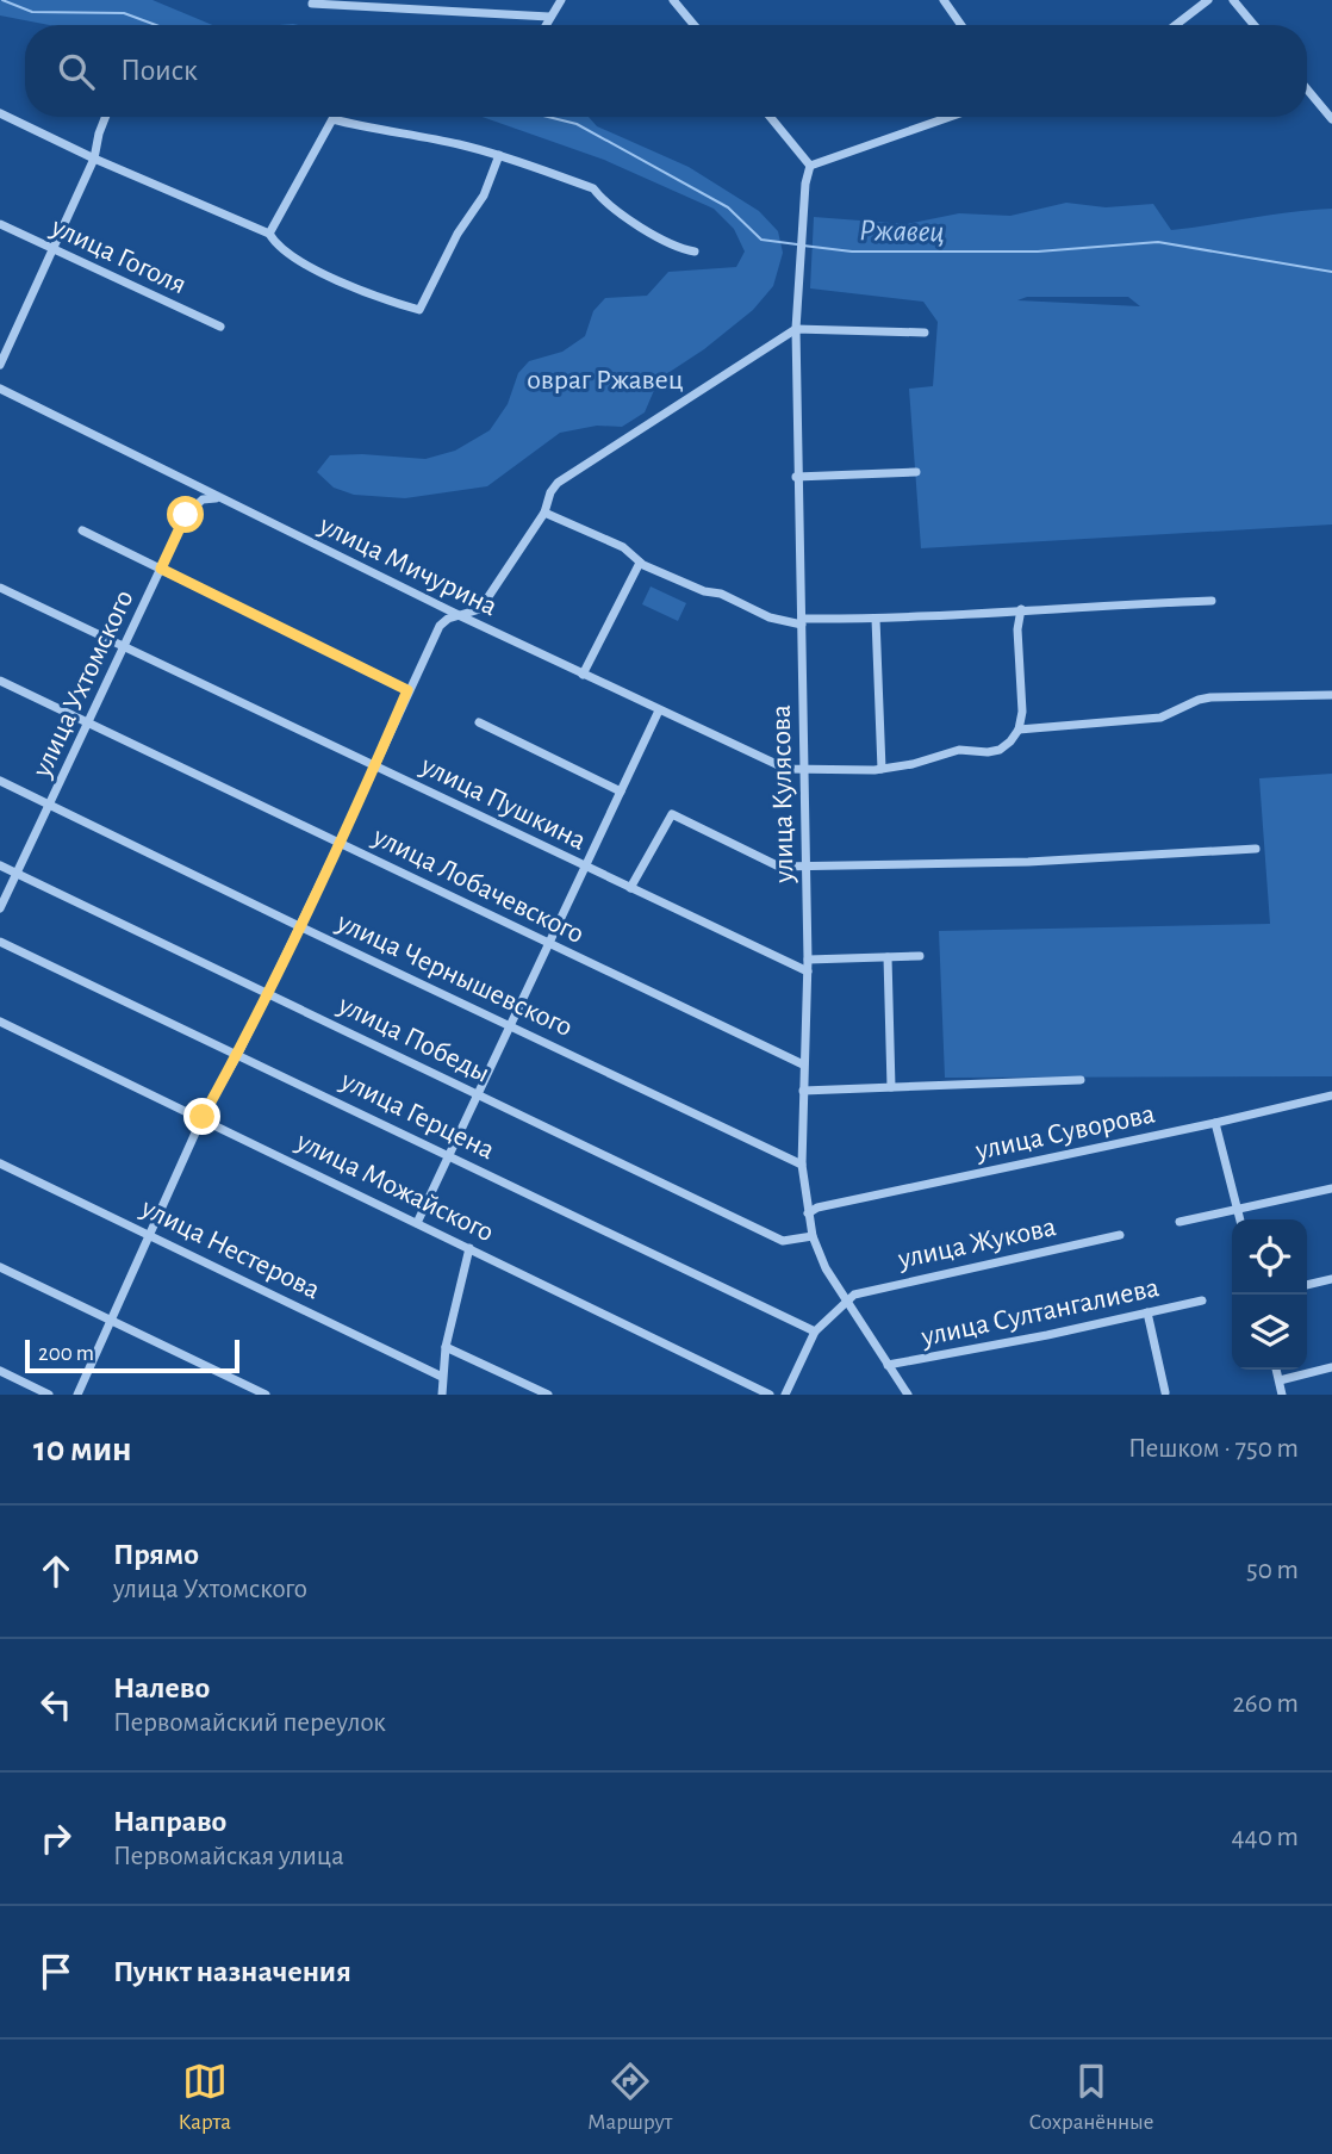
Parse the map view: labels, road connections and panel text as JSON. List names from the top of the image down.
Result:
{
  "streets": {
    "street": [
      "улица Гоголя",
      "улица Мичурина",
      "улица Ухтомского",
      "улица Кулясова",
      "улица Пушкина",
      "улица Лобачевского",
      "улица Чернышевского",
      "улица Победы",
      "улица Герцена",
      "улица Суворова",
      "улица Можайского",
      "улица Жукова",
      "улица Нестерова",
      "улица Султангалиева"
    ]
  },
  "crossings": [
    ["улица Мичурина", "улица Ухтомского"],
    ["улица Мичурина", "улица Кулясова"],
    ["улица Ухтомского", "улица Пушкина"],
    ["улица Ухтомского", "улица Лобачевского"],
    ["улица Ухтомского", "улица Чернышевского"],
    ["улица Ухтомского", "улица Победы"],
    ["улица Кулясова", "улица Пушкина"],
    ["улица Кулясова", "улица Лобачевского"],
    ["улица Кулясова", "улица Чернышевского"],
    ["улица Кулясова", "улица Победы"],
    ["улица Кулясова", "улица Суворова"],
    ["улица Кулясова", "улица Жукова"],
    ["улица Кулясова", "улица Султангалиева"],
    ["улица Герцена", "улица Жукова"]
  ],
  "water": ["Ржавец"],
  "parks": ["овраг Ржавец"],
  "scale_bar": "200 m",
  "page": {
    "search": "Поиск",
    "scale": "200 m",
    "heading": ["10 мин", "Пешком · 750 m"],
    "list": [
      ["Прямо", "улица Ухтомского", "50 m"],
      ["Налево", "Первомайский переулок", "260 m"],
      ["Направо", "Первомайская улица", "440 m"],
      "Пункт назначения"
    ],
    "nav": ["Карта", "Маршрут", "Сохранённые"]
  }
}
